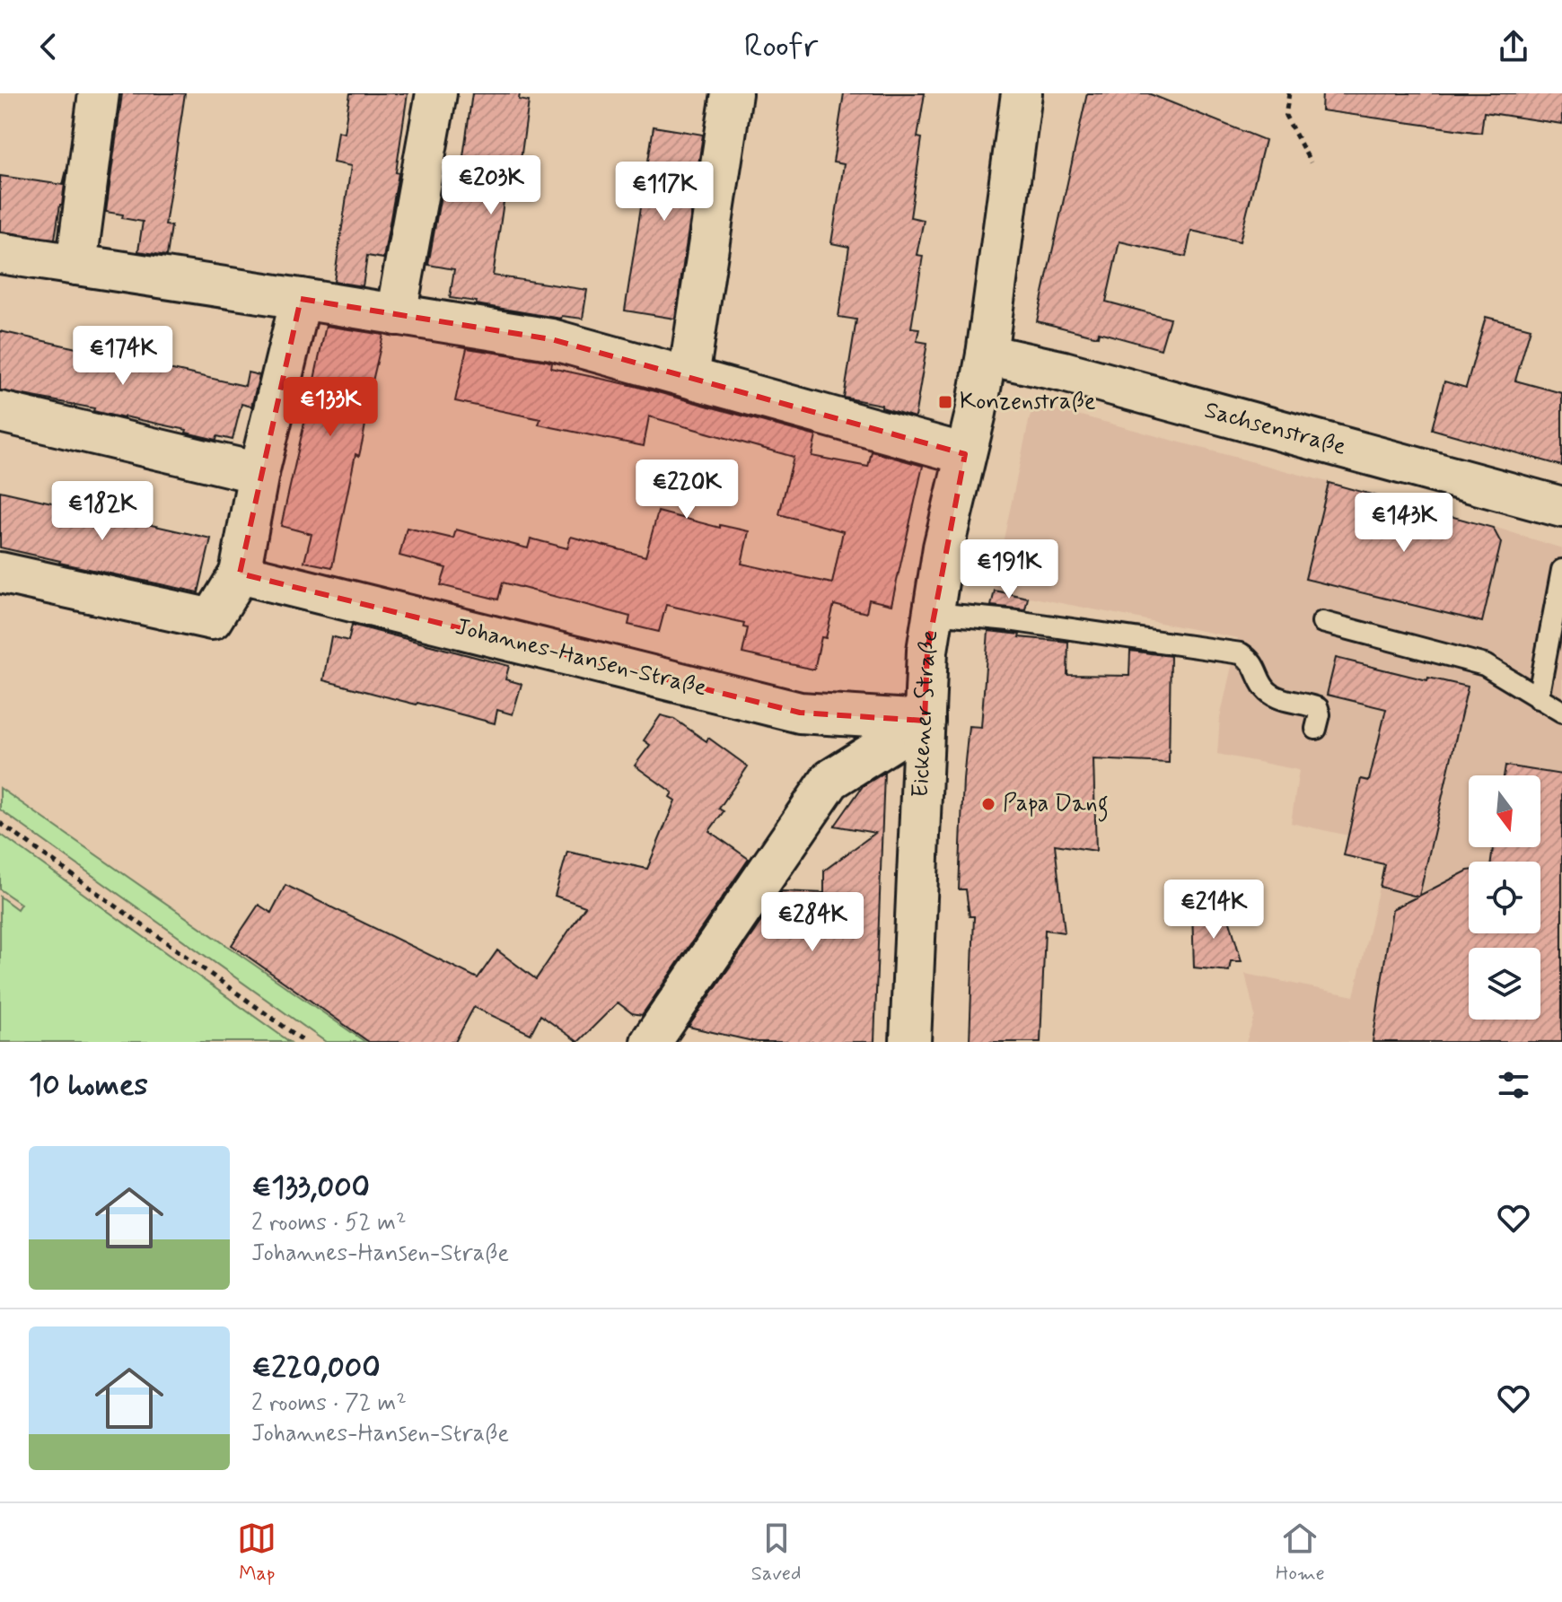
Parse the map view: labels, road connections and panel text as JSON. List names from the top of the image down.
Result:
{
  "streets": {
    "street": ["Sachsenstraße", "Johannes-Hansen-Straße", "Eickener Straße"]
  },
  "crossings": [
    ["Sachsenstraße", "Eickener Straße"],
    ["Johannes-Hansen-Straße", "Eickener Straße"]
  ],
  "places": {
    "transit": ["Konzenstraße"],
    "other": ["Papa Dang"]
  },
  "north": "bottom",
  "page": {
    "header": "Roofr",
    "price": [
      "€203K",
      "€117K",
      "€174K",
      "€133K",
      "€220K",
      "€182K",
      "€143K",
      "€191K",
      "€214K",
      "€284K"
    ],
    "heading": "10 homes",
    "list": [
      {
        "name": "€133,000",
        "note": "2 rooms · 52 m² · Johannes-Hansen-Straße"
      },
      {
        "name": "€220,000",
        "note": "2 rooms · 72 m² · Johannes-Hansen-Straße"
      }
    ],
    "tabs": ["Map", "Saved", "Home"]
  }
}
